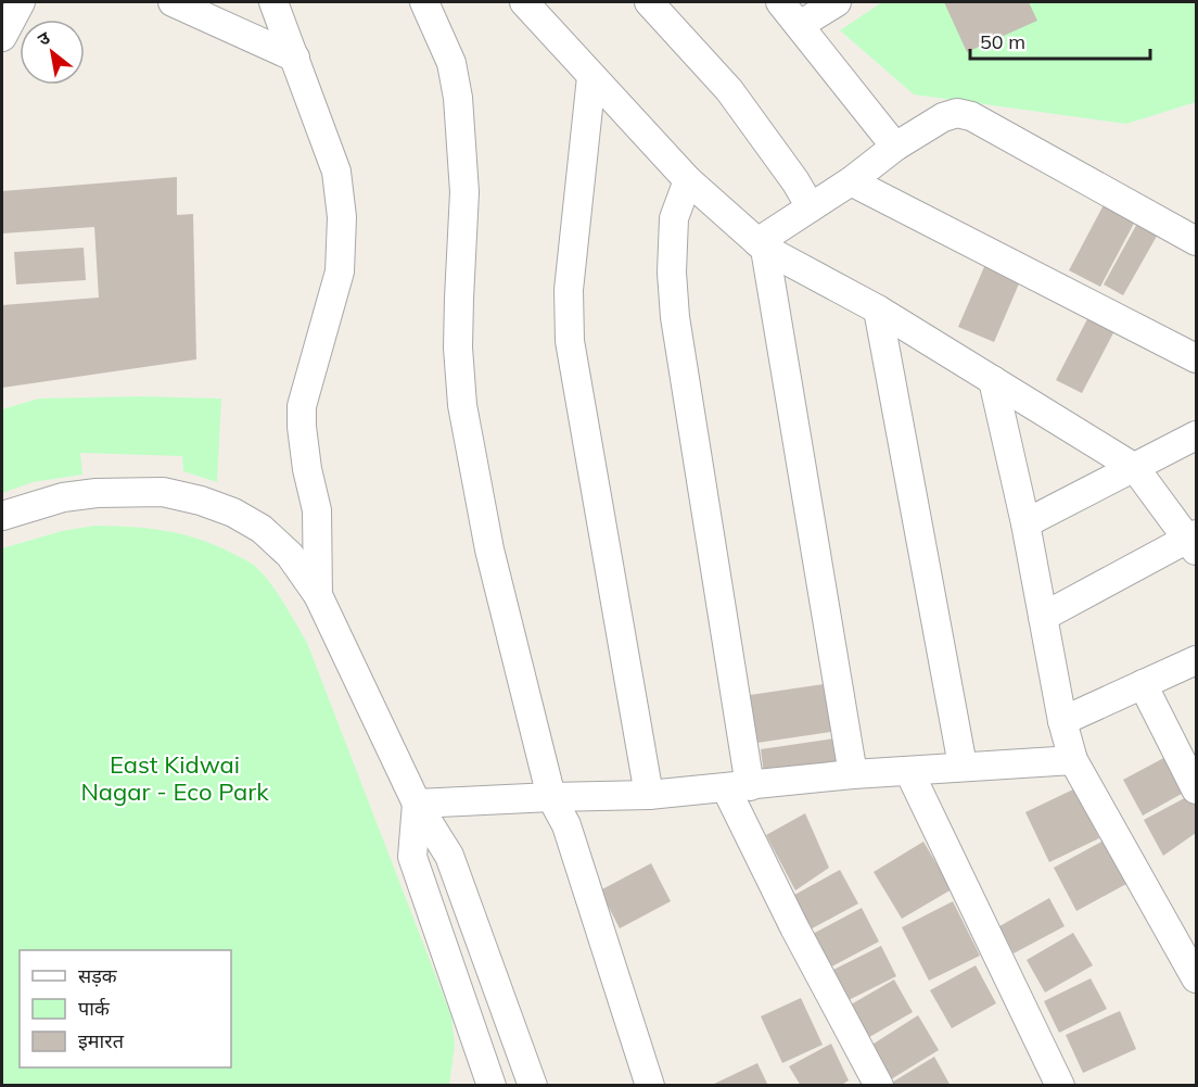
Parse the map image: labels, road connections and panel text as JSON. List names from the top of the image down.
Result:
{
  "parks": ["East Kidwai Nagar - Eco Park"],
  "legend": ["सड़क", "पार्क", "इमारत"],
  "scale_bar": "50 m",
  "north": "top left"
}
